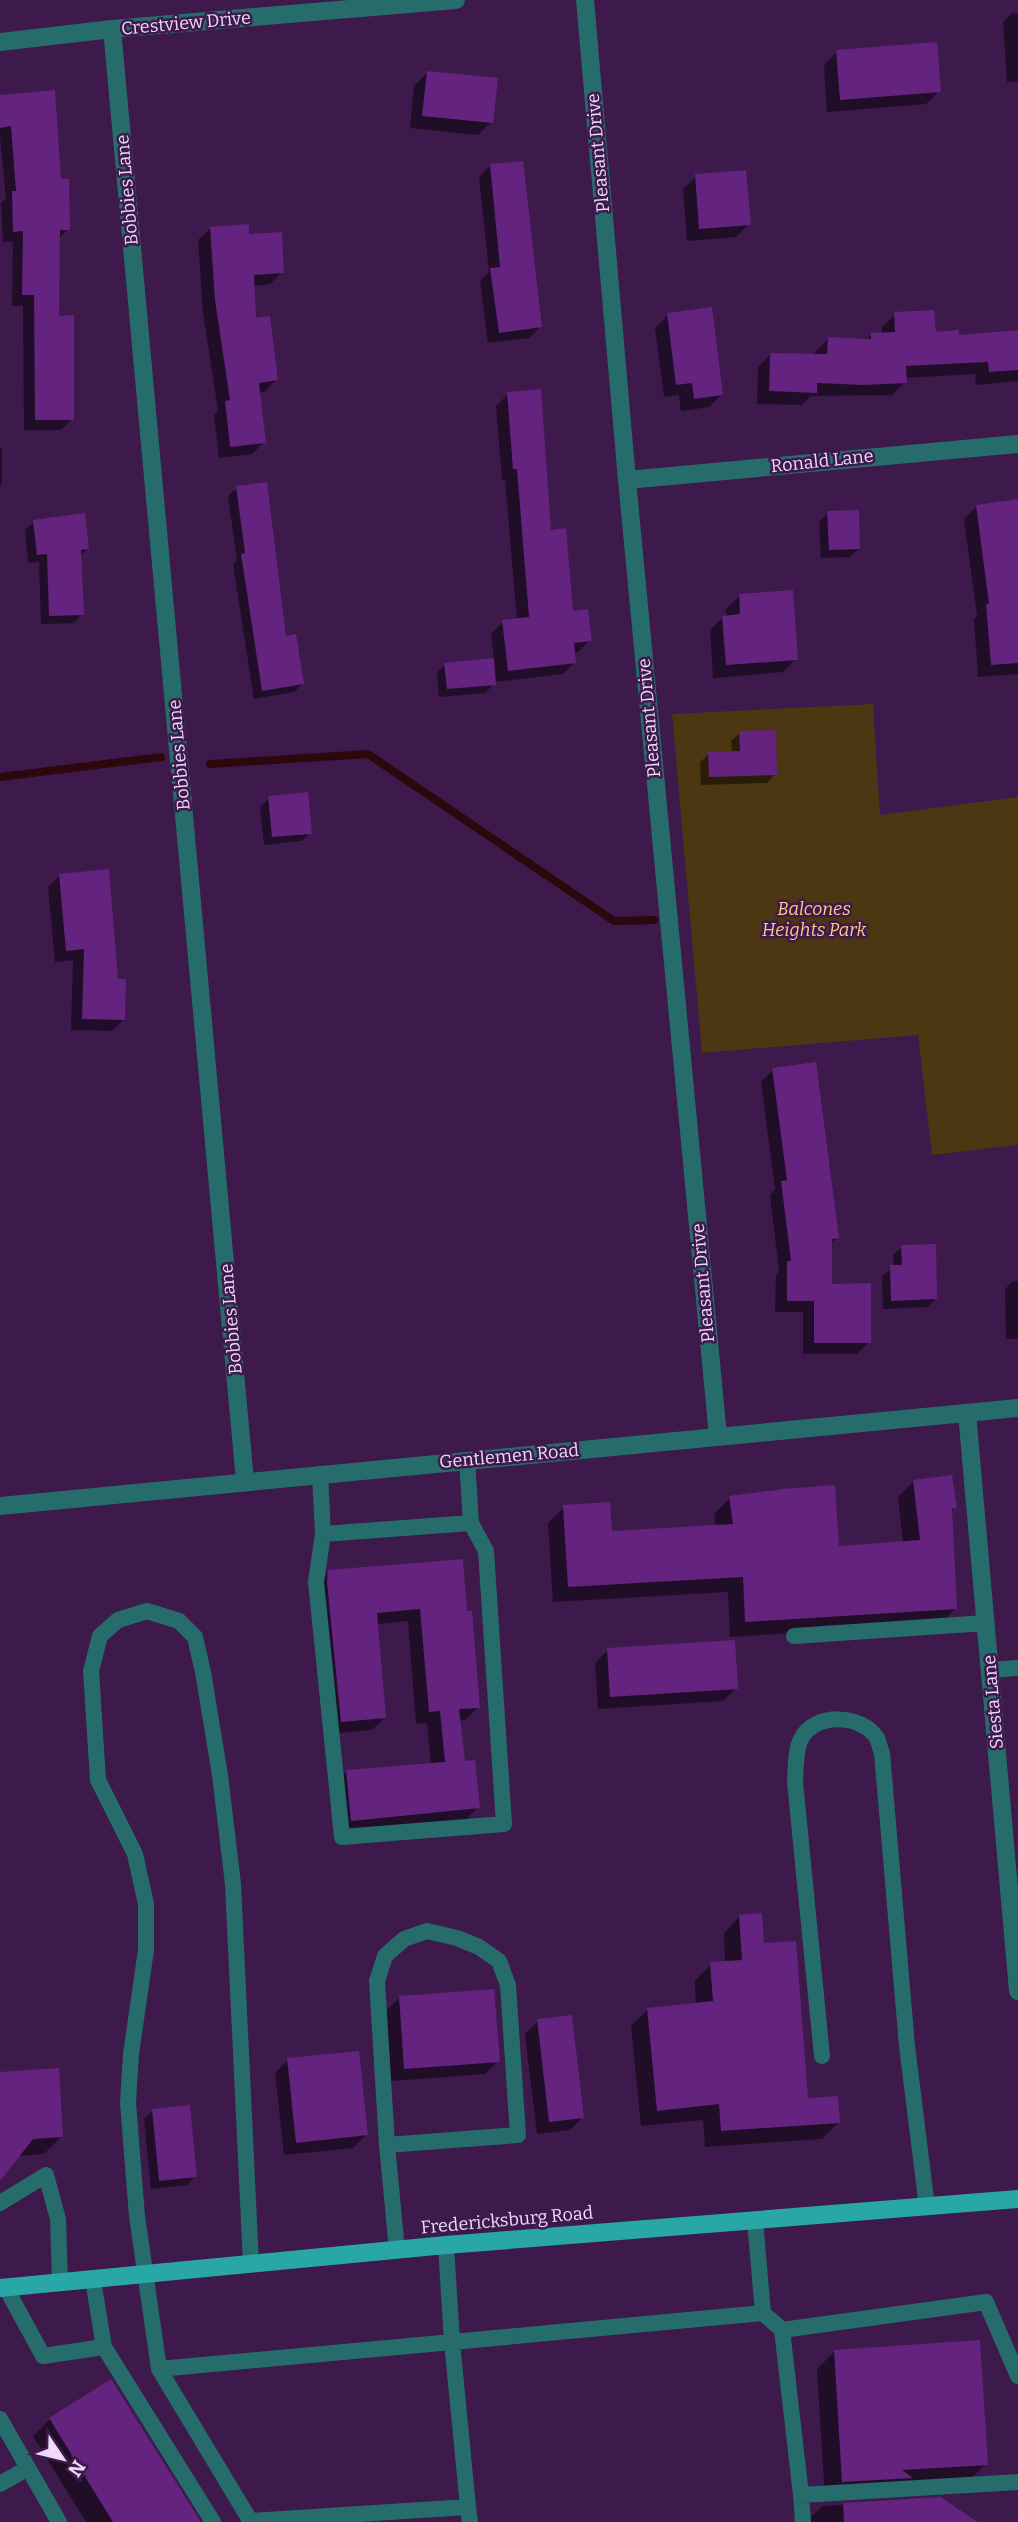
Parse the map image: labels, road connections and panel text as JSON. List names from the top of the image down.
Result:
{
  "streets": {
    "main road": ["Fredericksburg Road"],
    "street": [
      "Crestview Drive",
      "Pleasant Drive",
      "Bobbies Lane",
      "Ronald Lane",
      "Gentlemen Road",
      "Siesta Lane"
    ]
  },
  "crossings": [
    ["Crestview Drive", "Bobbies Lane"],
    ["Pleasant Drive", "Ronald Lane"],
    ["Pleasant Drive", "Gentlemen Road"],
    ["Bobbies Lane", "Gentlemen Road"],
    ["Gentlemen Road", "Siesta Lane"]
  ],
  "parks": ["Balcones Heights Park"],
  "north": "bottom right"
}
